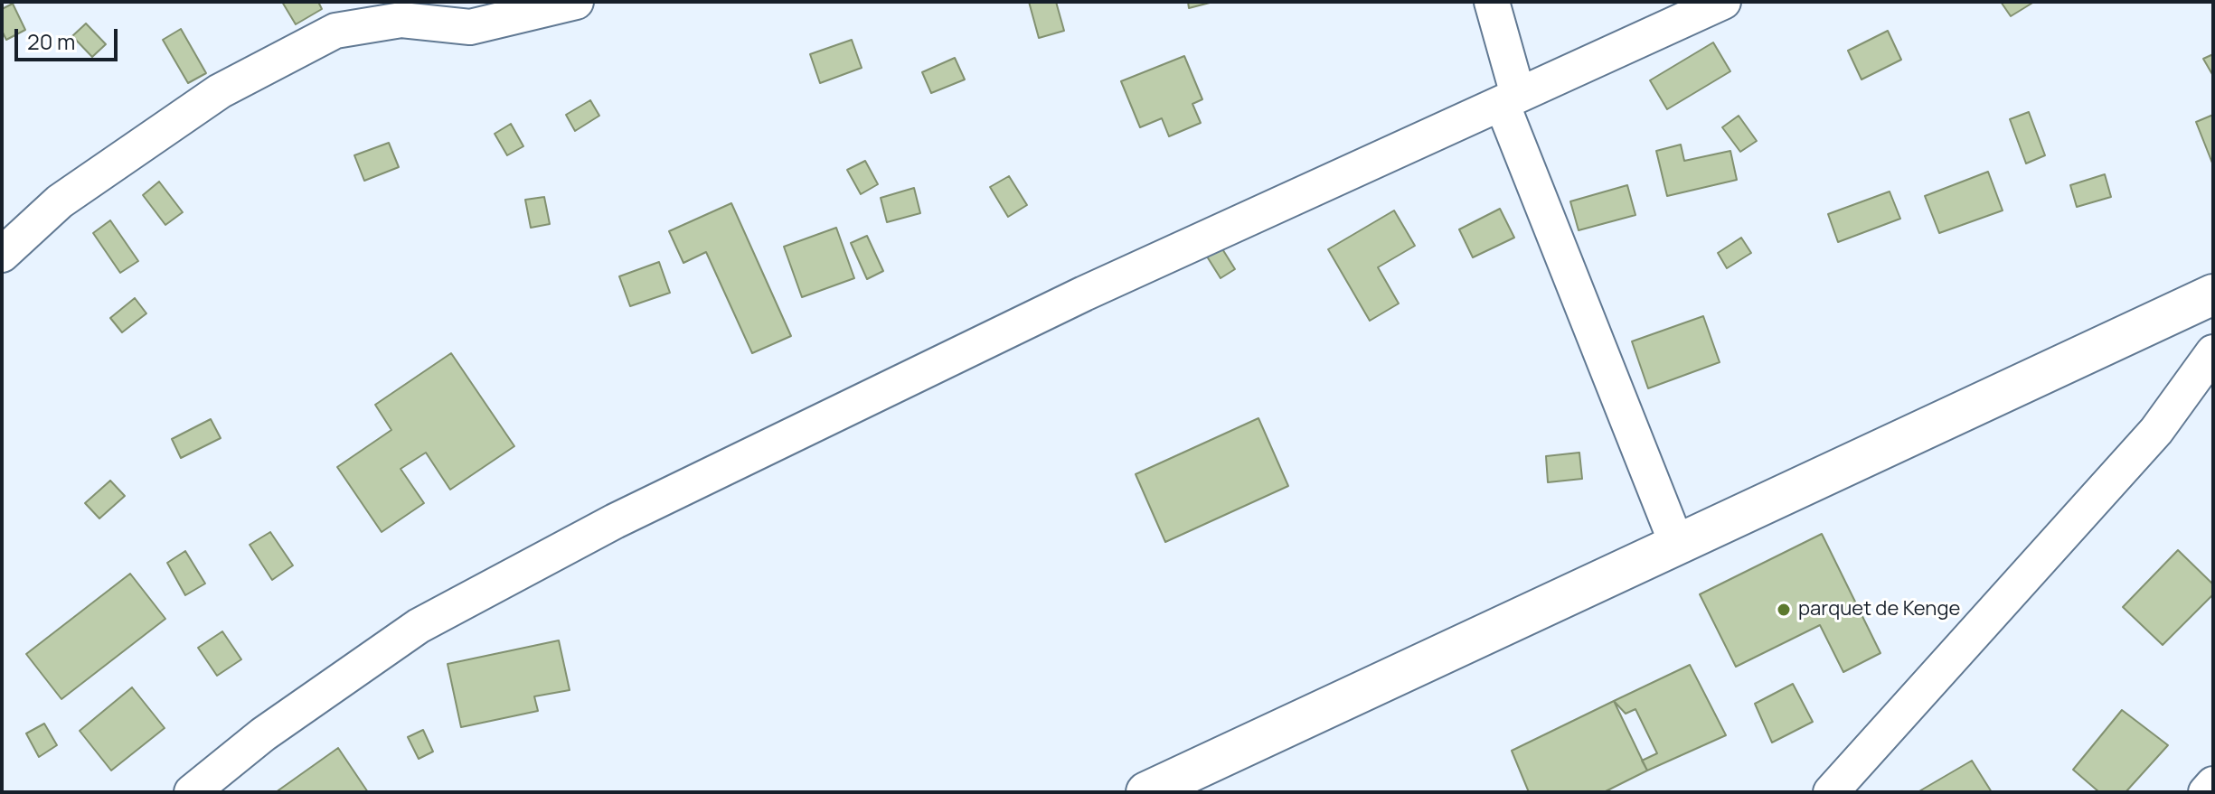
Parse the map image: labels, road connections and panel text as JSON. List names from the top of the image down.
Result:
{
  "places": ["parquet de Kenge"],
  "scale_bar": "20 m"
}
